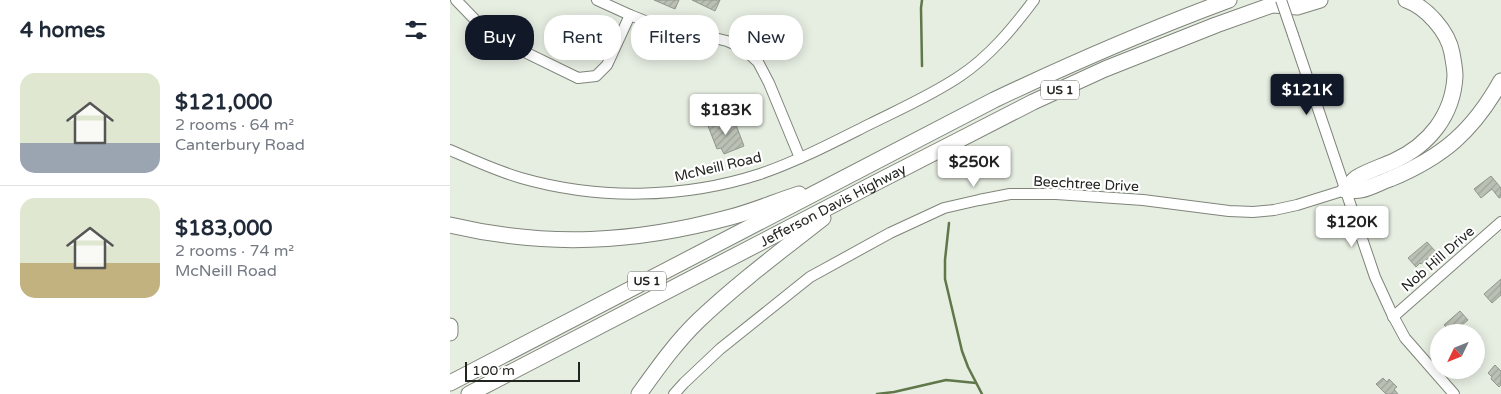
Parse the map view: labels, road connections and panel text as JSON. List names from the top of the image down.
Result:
{
  "streets": {
    "highway": ["US 1", "Jefferson Davis Highway"],
    "street": ["McNeill Road", "Beechtree Drive", "Nob Hill Drive"]
  },
  "scale_bar": "100 m",
  "north": "bottom left",
  "page": {
    "heading": "4 homes",
    "chip": [
      "Buy",
      "Rent",
      "Filters",
      "New"
    ],
    "list": [
      {
        "name": "$121,000",
        "note": "2 rooms · 64 m² · Canterbury Road"
      },
      {
        "name": "$183,000",
        "note": "2 rooms · 74 m² · McNeill Road"
      }
    ],
    "price": [
      "$121K",
      "$183K",
      "$250K",
      "$120K"
    ],
    "scale": "100 m"
  }
}
